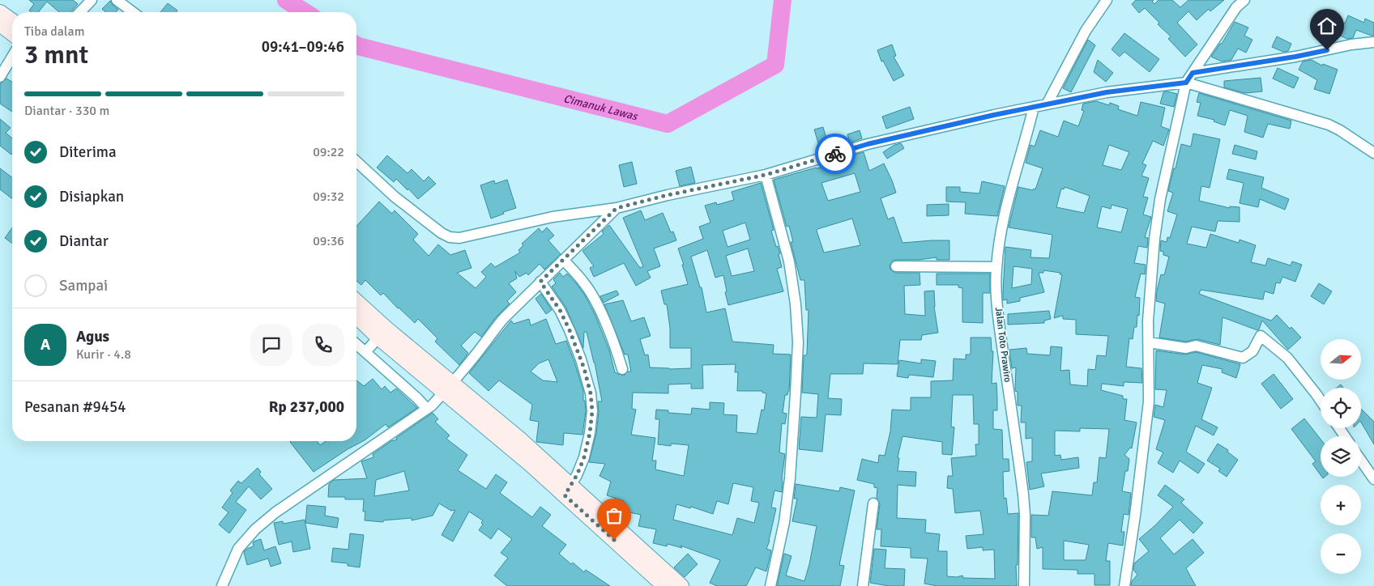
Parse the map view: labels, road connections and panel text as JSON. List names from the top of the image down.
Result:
{
  "streets": {
    "street": ["Jalan Toto Prawiro"]
  },
  "water": ["Cimanuk Lawas"],
  "north": "right",
  "page": {
    "heading": ["3 mnt", "Tiba dalam", "09:41–09:46"],
    "panel": [
      "Agus",
      "Kurir · 4.8",
      "Pesanan #9454",
      "Rp 237,000"
    ],
    "bar": "Diantar · 330 m",
    "list": [
      ["Diterima", "09:22"],
      ["Disiapkan", "09:32"],
      ["Diantar", "09:36"],
      "Sampai"
    ],
    "round": "A",
    "map_buttons": ["+", "−"]
  }
}
